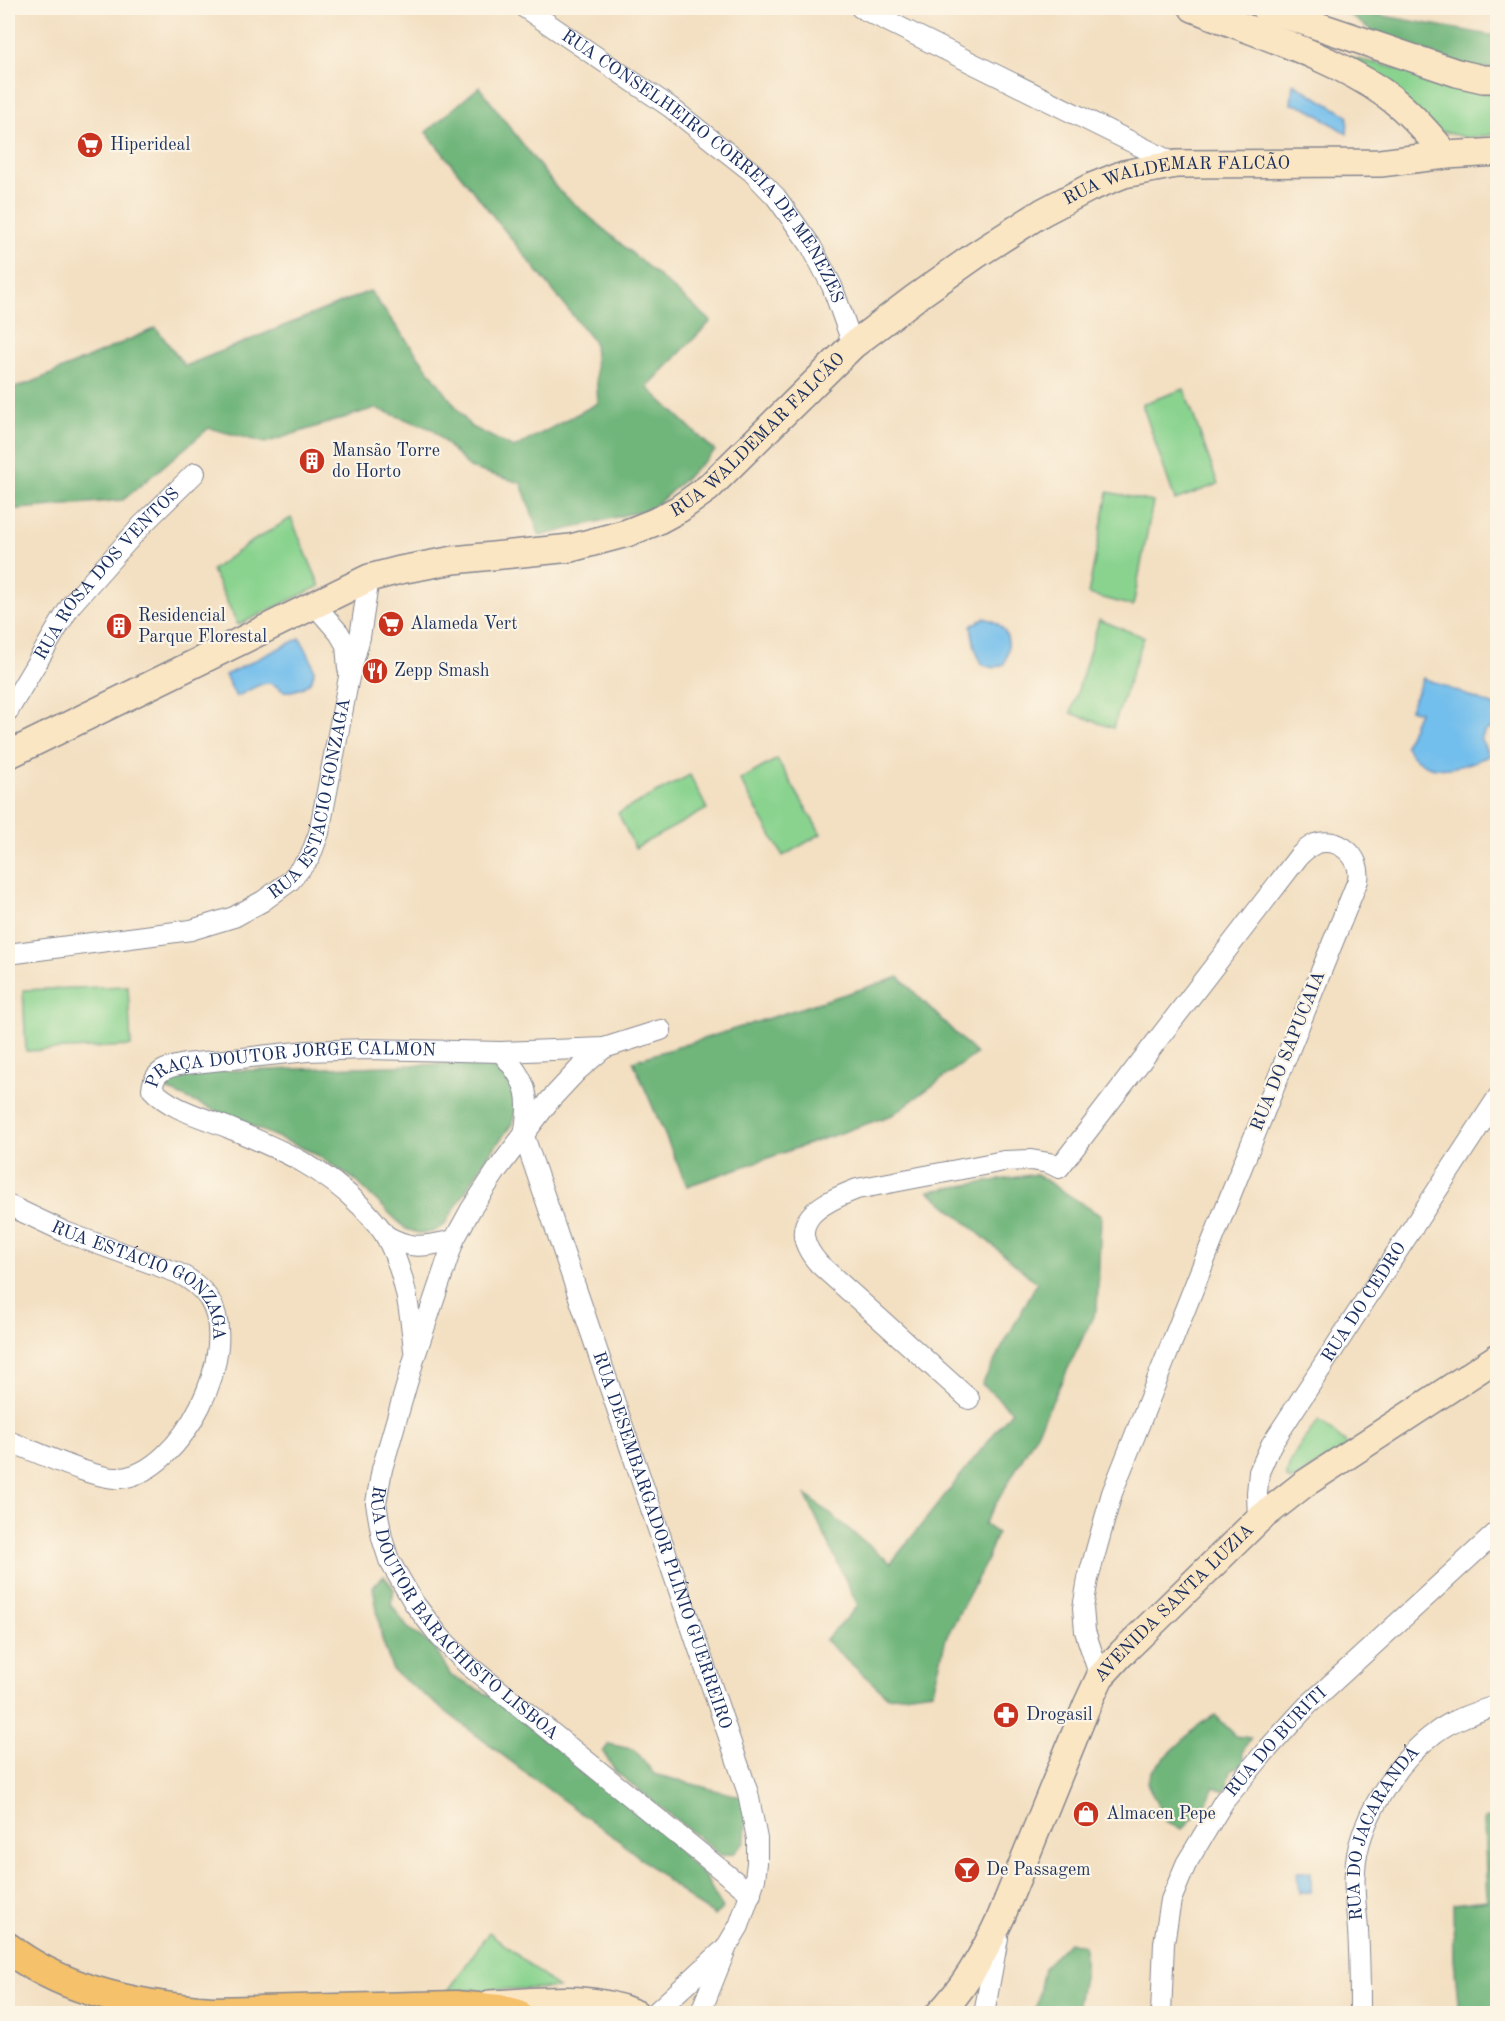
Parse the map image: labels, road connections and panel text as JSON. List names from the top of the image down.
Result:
{
  "streets": {
    "street": [
      "RUA CONSELHEIRO CORREIA DE MENEZES",
      "RUA WALDEMAR FALCÃO",
      "RUA ROSA DOS VENTOS",
      "RUA ESTÁCIO GONZAGA",
      "RUA DO SAPUCAIA",
      "PRAÇA DOUTOR JORGE CALMON",
      "RUA DO CEDRO",
      "RUA DESEMBARGADOR PLÍNIO GUERREIRO",
      "AVENIDA SANTA LUZIA",
      "RUA DOUTOR BARACHISTO LISBOA",
      "RUA DO BURITI",
      "RUA DO JACARANDÁ"
    ]
  },
  "crossings": [
    ["RUA CONSELHEIRO CORREIA DE MENEZES", "RUA WALDEMAR FALCÃO"],
    ["RUA WALDEMAR FALCÃO", "RUA ESTÁCIO GONZAGA"],
    ["RUA DO SAPUCAIA", "AVENIDA SANTA LUZIA"],
    ["PRAÇA DOUTOR JORGE CALMON", "RUA DOUTOR BARACHISTO LISBOA"],
    ["RUA DO CEDRO", "AVENIDA SANTA LUZIA"],
    ["RUA DESEMBARGADOR PLÍNIO GUERREIRO", "RUA DOUTOR BARACHISTO LISBOA"]
  ],
  "places": {
    "supermarket": ["Hiperideal", "Alameda Vert"],
    "building": ["Mansão Torre do Horto", "Residencial Parque Florestal"],
    "restaurant": ["Zepp Smash"],
    "pharmacy": ["Drogasil"],
    "shop": ["Almacen Pepe"],
    "bar": ["De Passagem"]
  }
}
